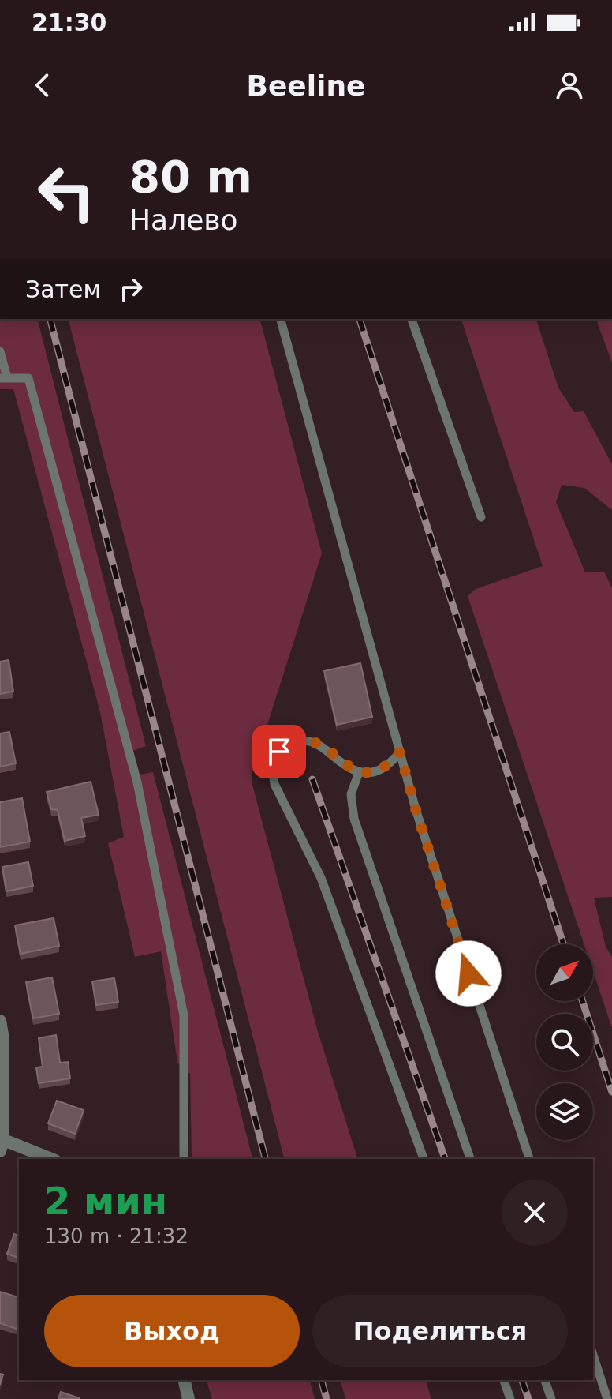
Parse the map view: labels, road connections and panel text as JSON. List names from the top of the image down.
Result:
{
  "north": "top right",
  "page": {
    "status": "21:30",
    "header": "Beeline",
    "turn": ["80 m", "Налево"],
    "then": "Затем",
    "heading": ["2 мин", "130 m · 21:32"],
    "buttons": ["Выход", "Поделиться"]
  }
}
